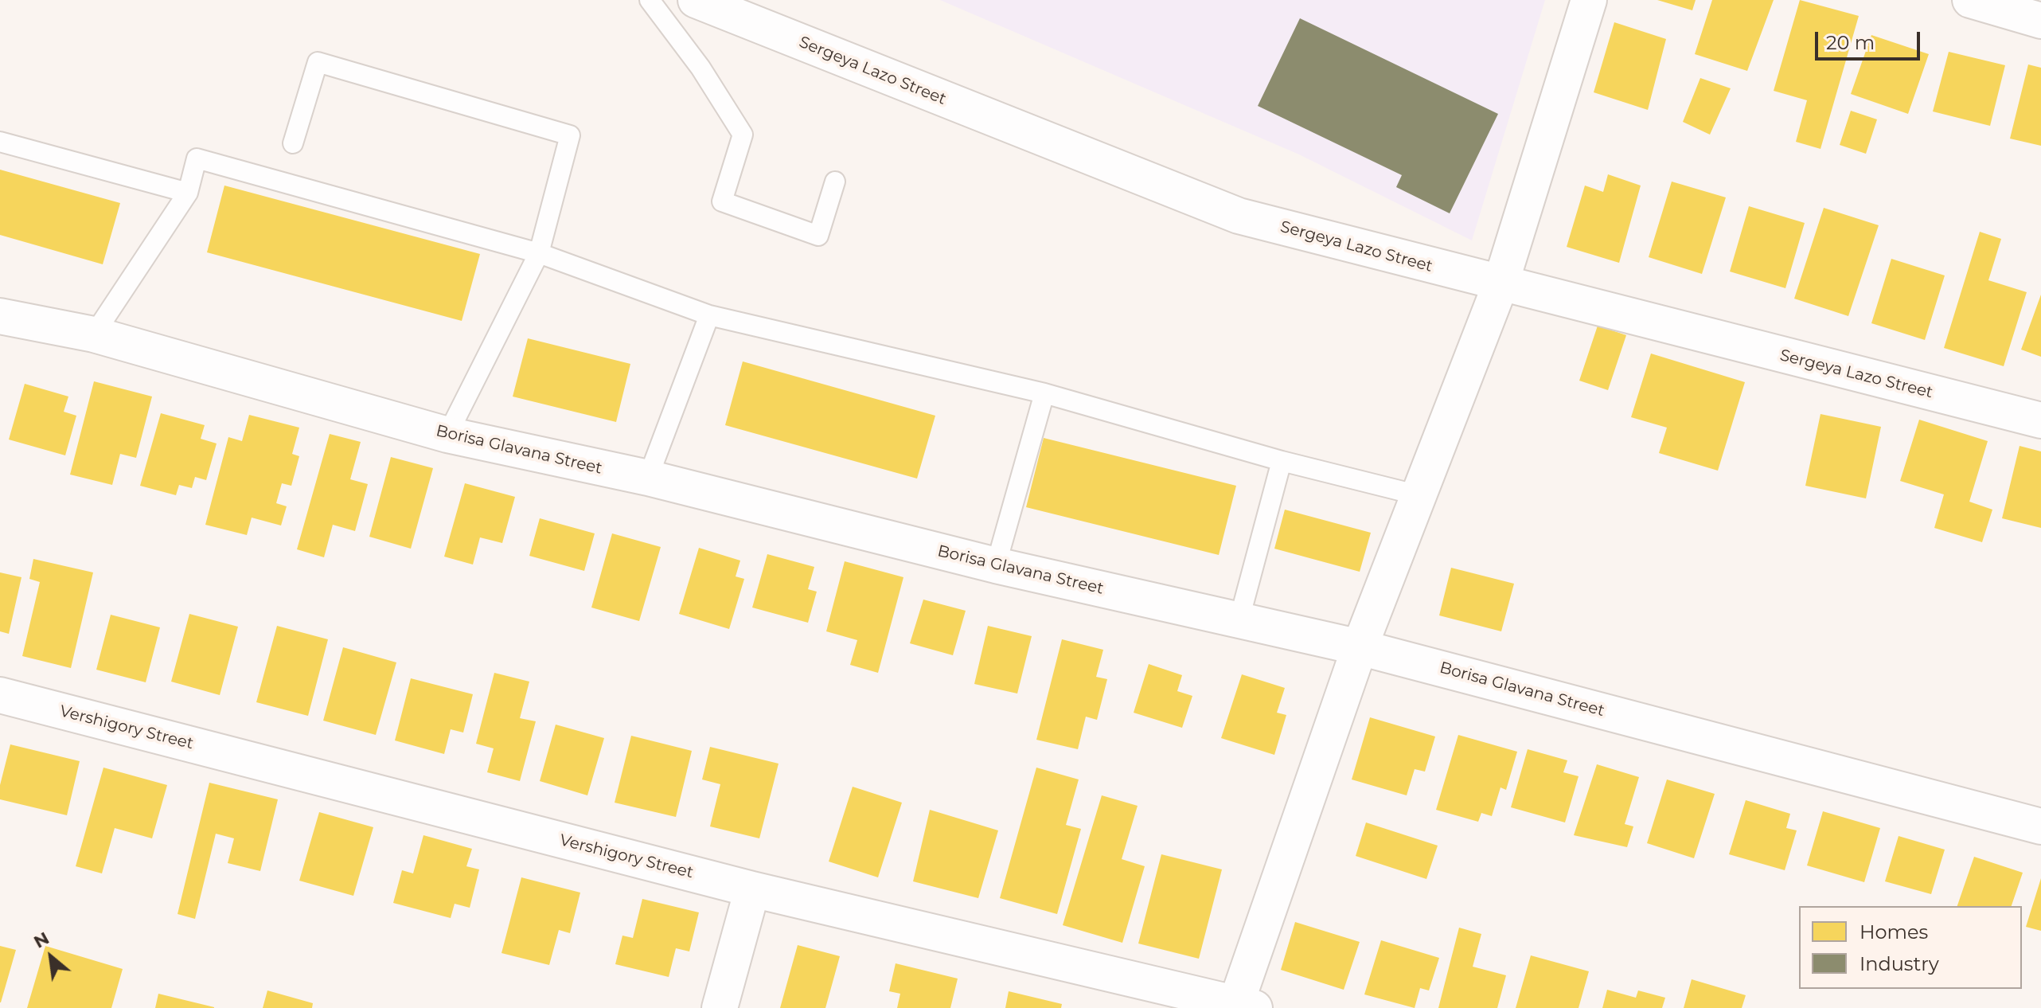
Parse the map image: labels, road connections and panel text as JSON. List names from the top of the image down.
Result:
{
  "streets": {
    "street": ["Sergeya Lazo Street", "Borisa Glavana Street", "Vershigory Street"]
  },
  "legend": ["Homes", "Industry"],
  "scale_bar": "20 m",
  "north": "top left"
}
